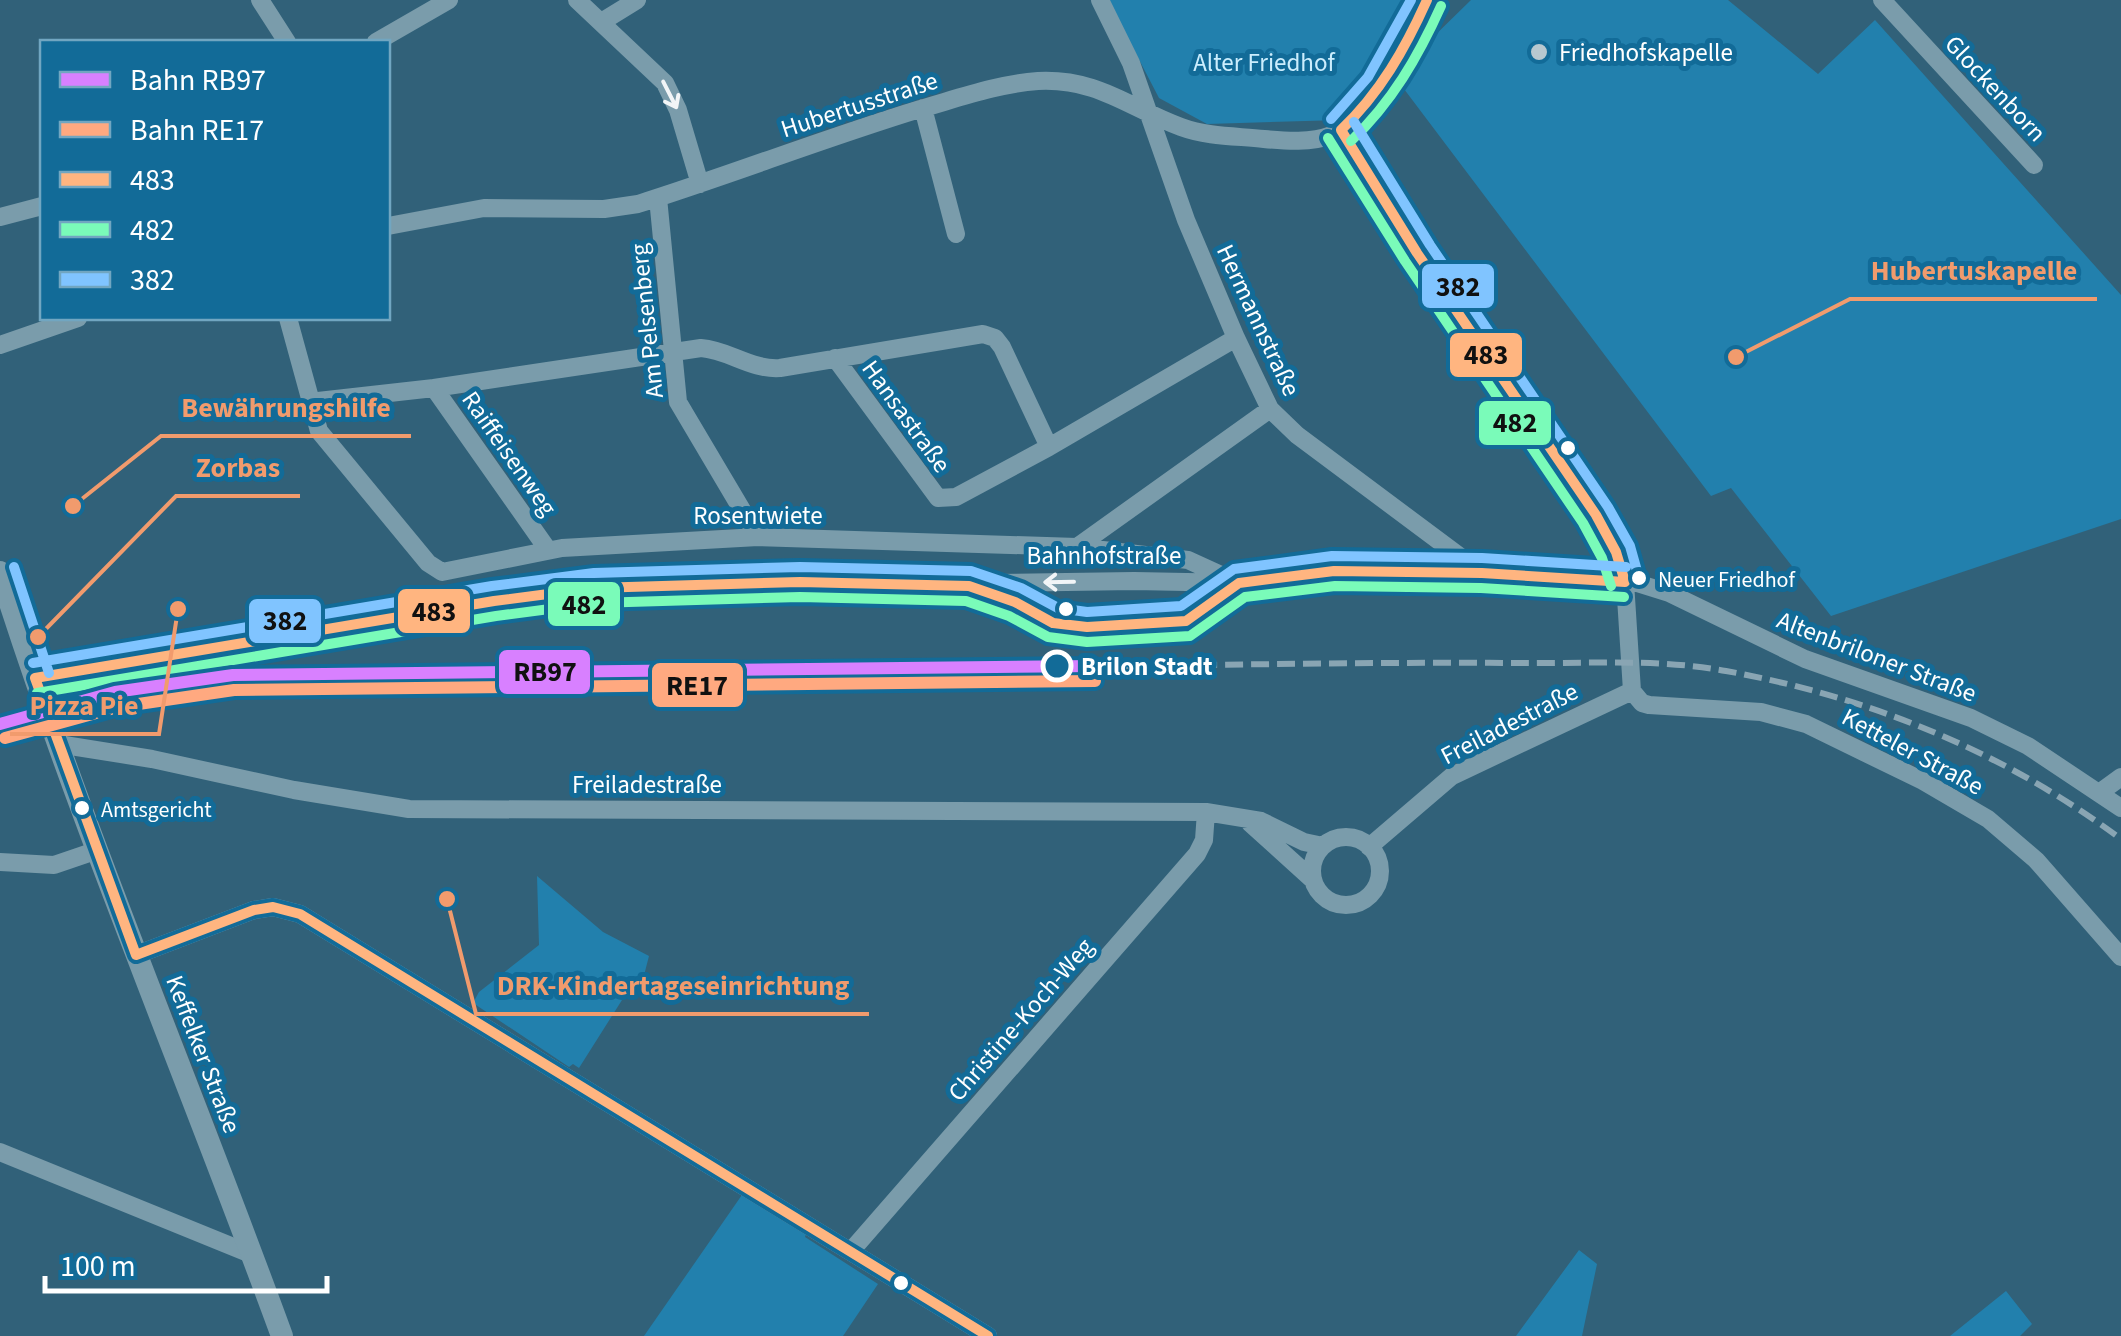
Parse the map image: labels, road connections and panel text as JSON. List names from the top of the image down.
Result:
{
  "streets": {
    "street": [
      "Glockenborn",
      "Hubertusstraße",
      "Hermannstraße",
      "Am Pelsenberg",
      "Hansastraße",
      "Raiffeisenweg",
      "Rosentwiete",
      "Bahnhofstraße",
      "Altenbriloner Straße",
      "Freiladestraße",
      "Ketteler Straße",
      "Christine-Koch-Weg",
      "Keffelker Straße"
    ]
  },
  "crossings": [
    ["Hubertusstraße", "Hermannstraße"],
    ["Hubertusstraße", "Am Pelsenberg"],
    ["Hermannstraße", "Hansastraße"],
    ["Hermannstraße", "Bahnhofstraße"],
    ["Am Pelsenberg", "Hansastraße"],
    ["Am Pelsenberg", "Rosentwiete"],
    ["Hansastraße", "Raiffeisenweg"],
    ["Raiffeisenweg", "Rosentwiete"],
    ["Rosentwiete", "Bahnhofstraße"],
    ["Bahnhofstraße", "Altenbriloner Straße"],
    ["Bahnhofstraße", "Keffelker Straße"],
    ["Freiladestraße", "Ketteler Straße"],
    ["Freiladestraße", "Christine-Koch-Weg"],
    ["Freiladestraße", "Keffelker Straße"]
  ],
  "parks": ["Alter Friedhof"],
  "places": [
    "Friedhofskapelle",
    "Hubertuskapelle",
    "Bewährungshilfe",
    "Neuer Friedhof",
    "Pizza Pie",
    "Zorbas",
    "Brilon Stadt",
    "Amtsgericht",
    "DRK-Kindertageseinrichtung"
  ],
  "lines": [
    "transit line 483",
    "transit line 382",
    "transit line 482",
    "rail line RB97",
    "rail line RE17"
  ],
  "legend": [
    "Bahn RB97",
    "Bahn RE17",
    "483",
    "482",
    "382"
  ],
  "scale_bar": "100 m"
}
